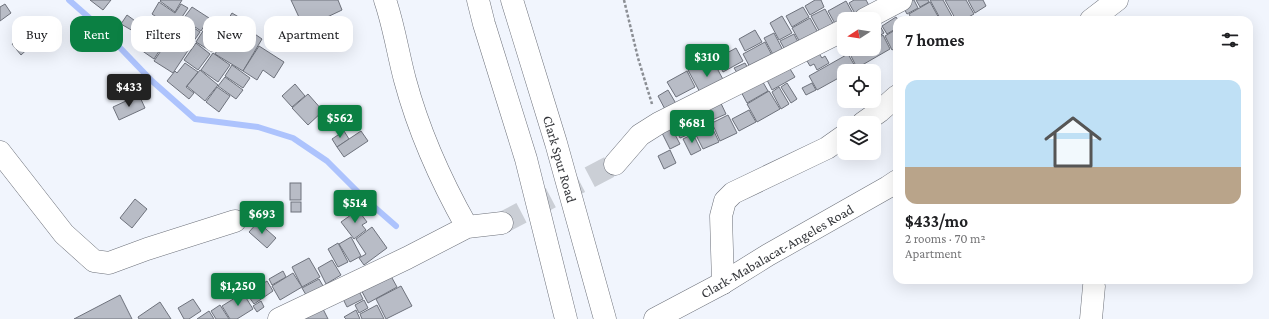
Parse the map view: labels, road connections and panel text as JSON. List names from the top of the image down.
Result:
{
  "streets": {
    "main road": ["Clark Spur Road", "Clark-Mabalacat-Angeles Road"]
  },
  "north": "left",
  "page": {
    "chip": [
      "Buy",
      "Rent",
      "Filters",
      "New",
      "Apartment"
    ],
    "heading": "7 homes",
    "price": [
      "$310",
      "$433",
      "$562",
      "$681",
      "$514",
      "$693",
      "$1,250"
    ],
    "list": [
      {
        "name": "$433/mo",
        "note": "2 rooms · 70 m² · Apartment"
      }
    ]
  }
}
